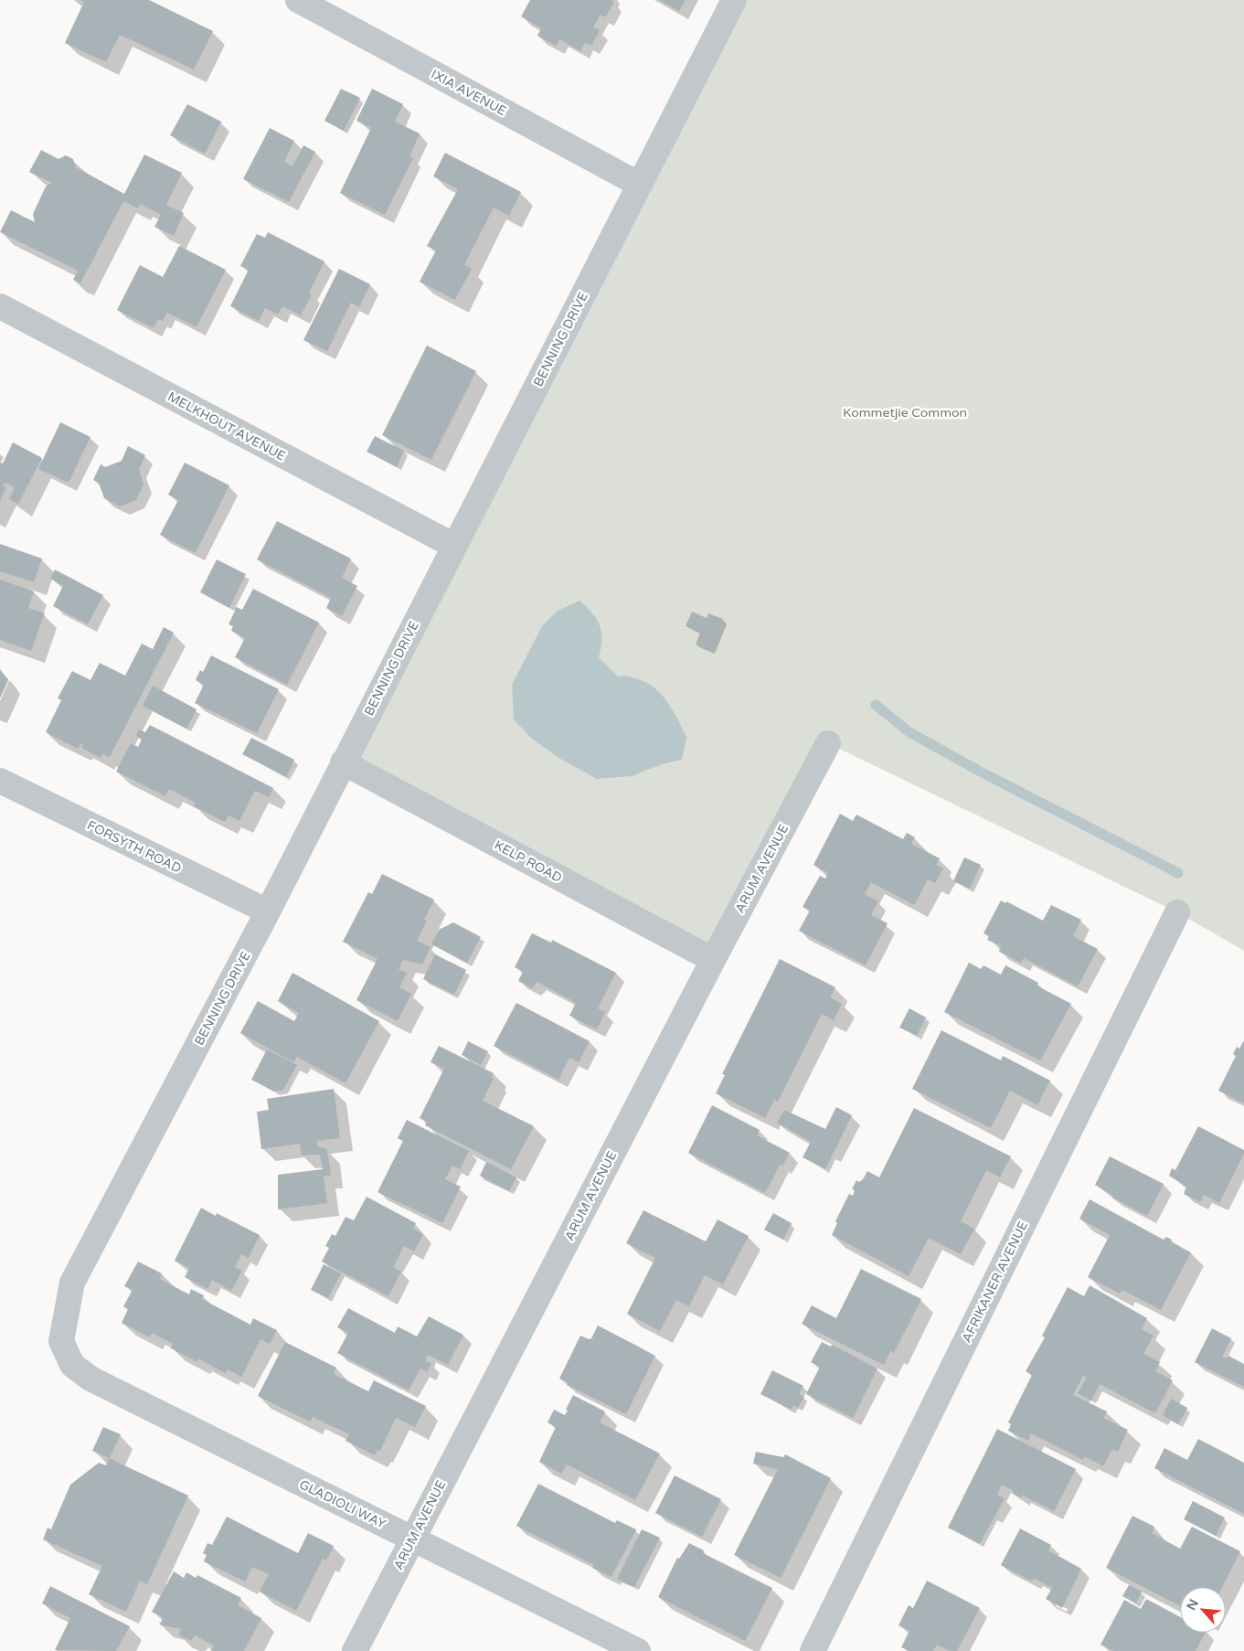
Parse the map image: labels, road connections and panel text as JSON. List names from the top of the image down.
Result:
{
  "streets": {
    "street": [
      "IXIA AVENUE",
      "BENNING DRIVE",
      "MELKHOUT AVENUE",
      "FORSYTH ROAD",
      "KELP ROAD",
      "ARUM AVENUE",
      "AFRIKANER AVENUE",
      "GLADIOLI WAY"
    ]
  },
  "crossings": [
    ["IXIA AVENUE", "BENNING DRIVE"],
    ["BENNING DRIVE", "MELKHOUT AVENUE"],
    ["BENNING DRIVE", "FORSYTH ROAD"],
    ["BENNING DRIVE", "KELP ROAD"],
    ["BENNING DRIVE", "GLADIOLI WAY"],
    ["KELP ROAD", "ARUM AVENUE"],
    ["ARUM AVENUE", "GLADIOLI WAY"]
  ],
  "parks": ["Kommetjie Common"],
  "north": "top left"
}
